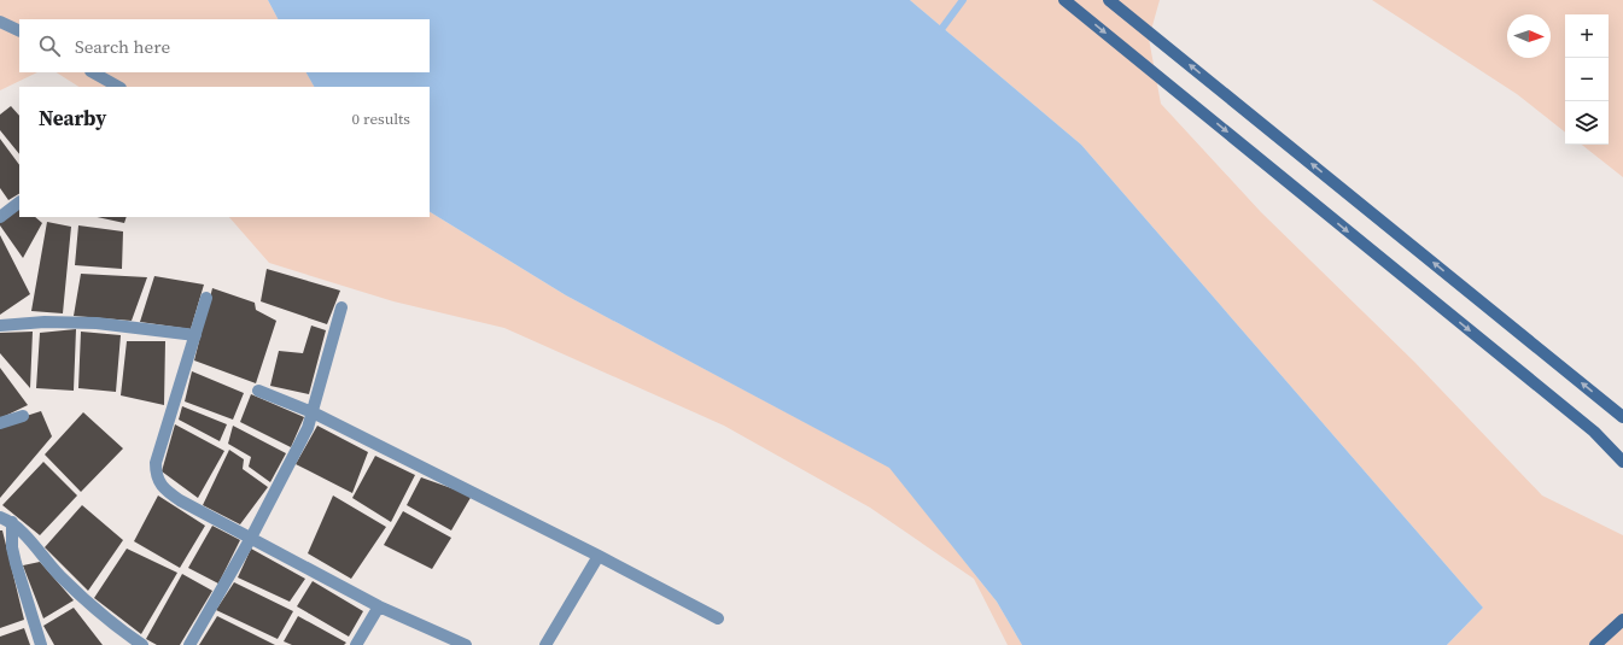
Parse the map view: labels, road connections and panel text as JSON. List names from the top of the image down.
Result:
{
  "north": "right",
  "page": {
    "map_buttons": ["+", "−"],
    "search": "Search here",
    "heading": ["Nearby", "0 results"]
  }
}
